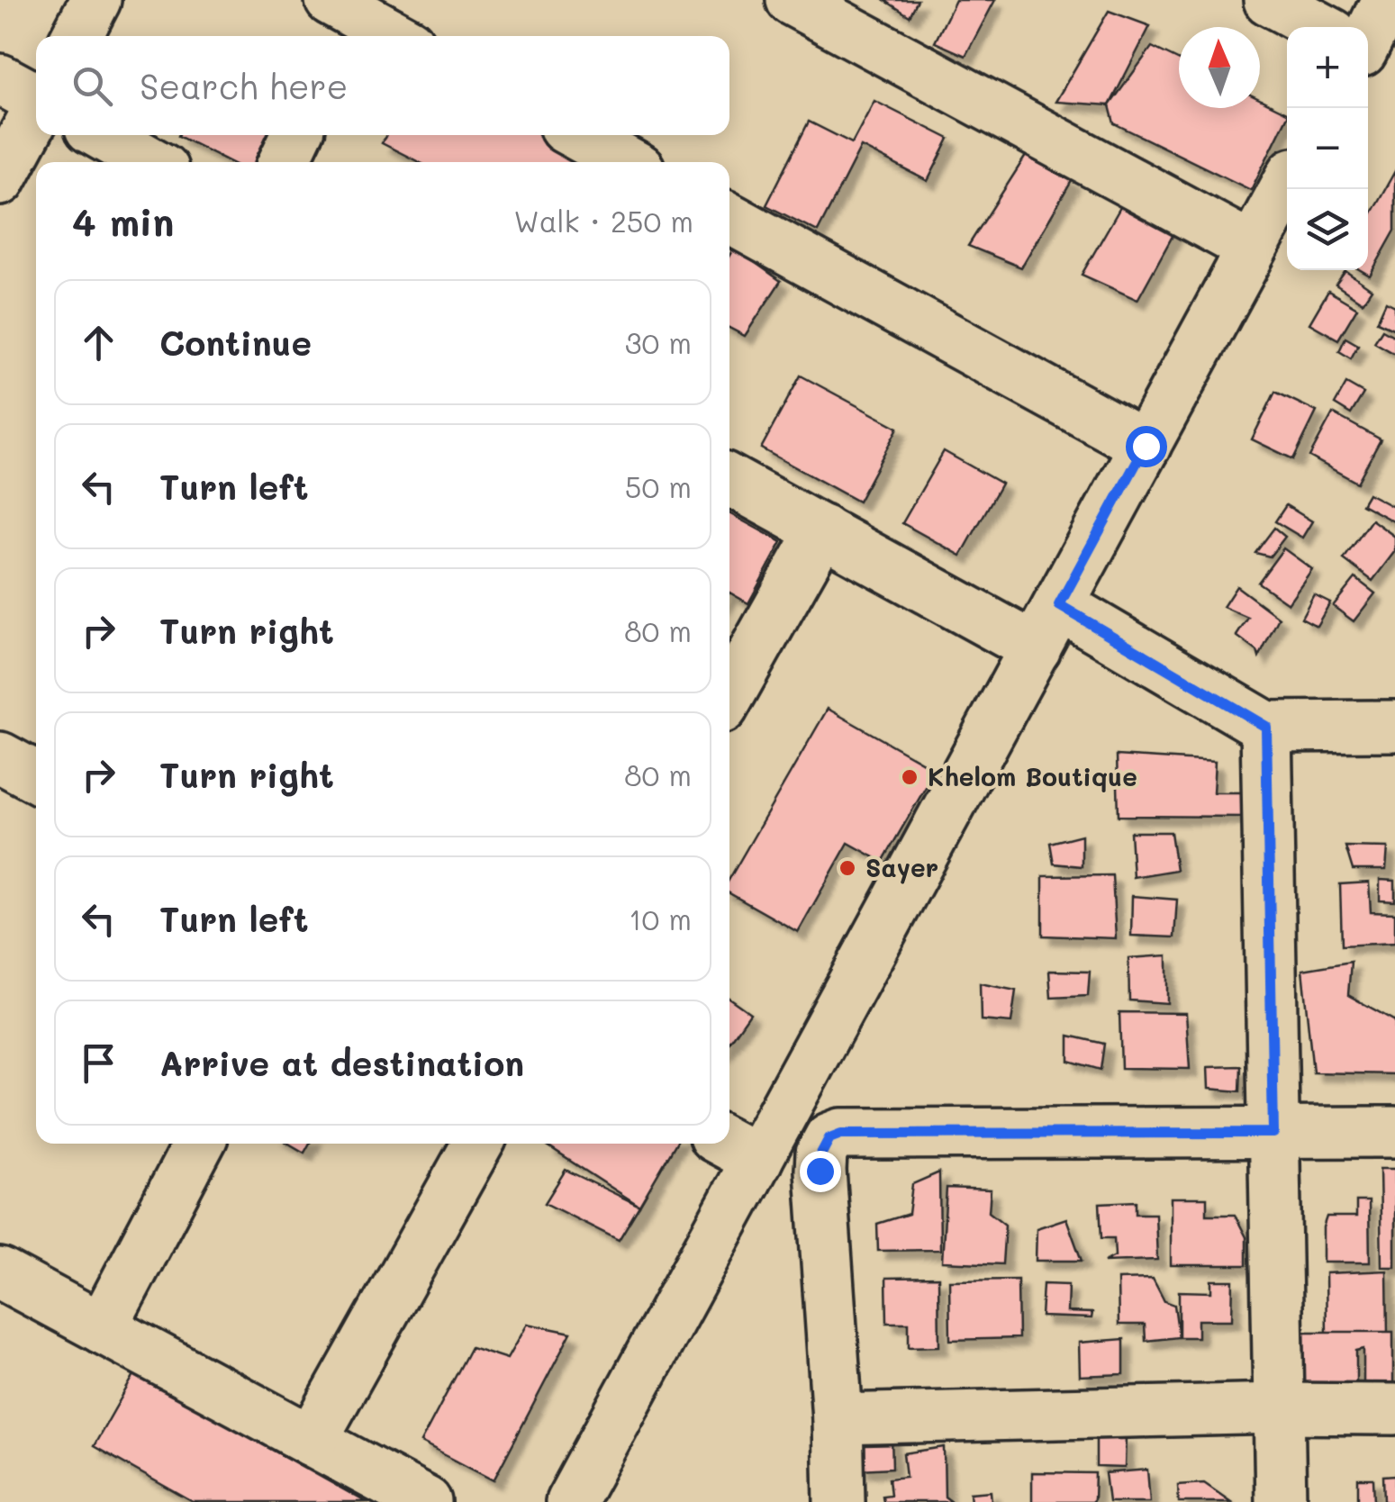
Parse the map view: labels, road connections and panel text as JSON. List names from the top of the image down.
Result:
{
  "places": ["Khelom Boutique", "Sayer"],
  "north": "top",
  "page": {
    "map_buttons": ["+", "−"],
    "search": "Search here",
    "heading": ["4 min", "Walk · 250 m"],
    "list": [
      ["Continue", "30 m"],
      ["Turn left", "50 m"],
      ["Turn right", "80 m"],
      ["Turn right", "80 m"],
      ["Turn left", "10 m"],
      "Arrive at destination"
    ]
  }
}
